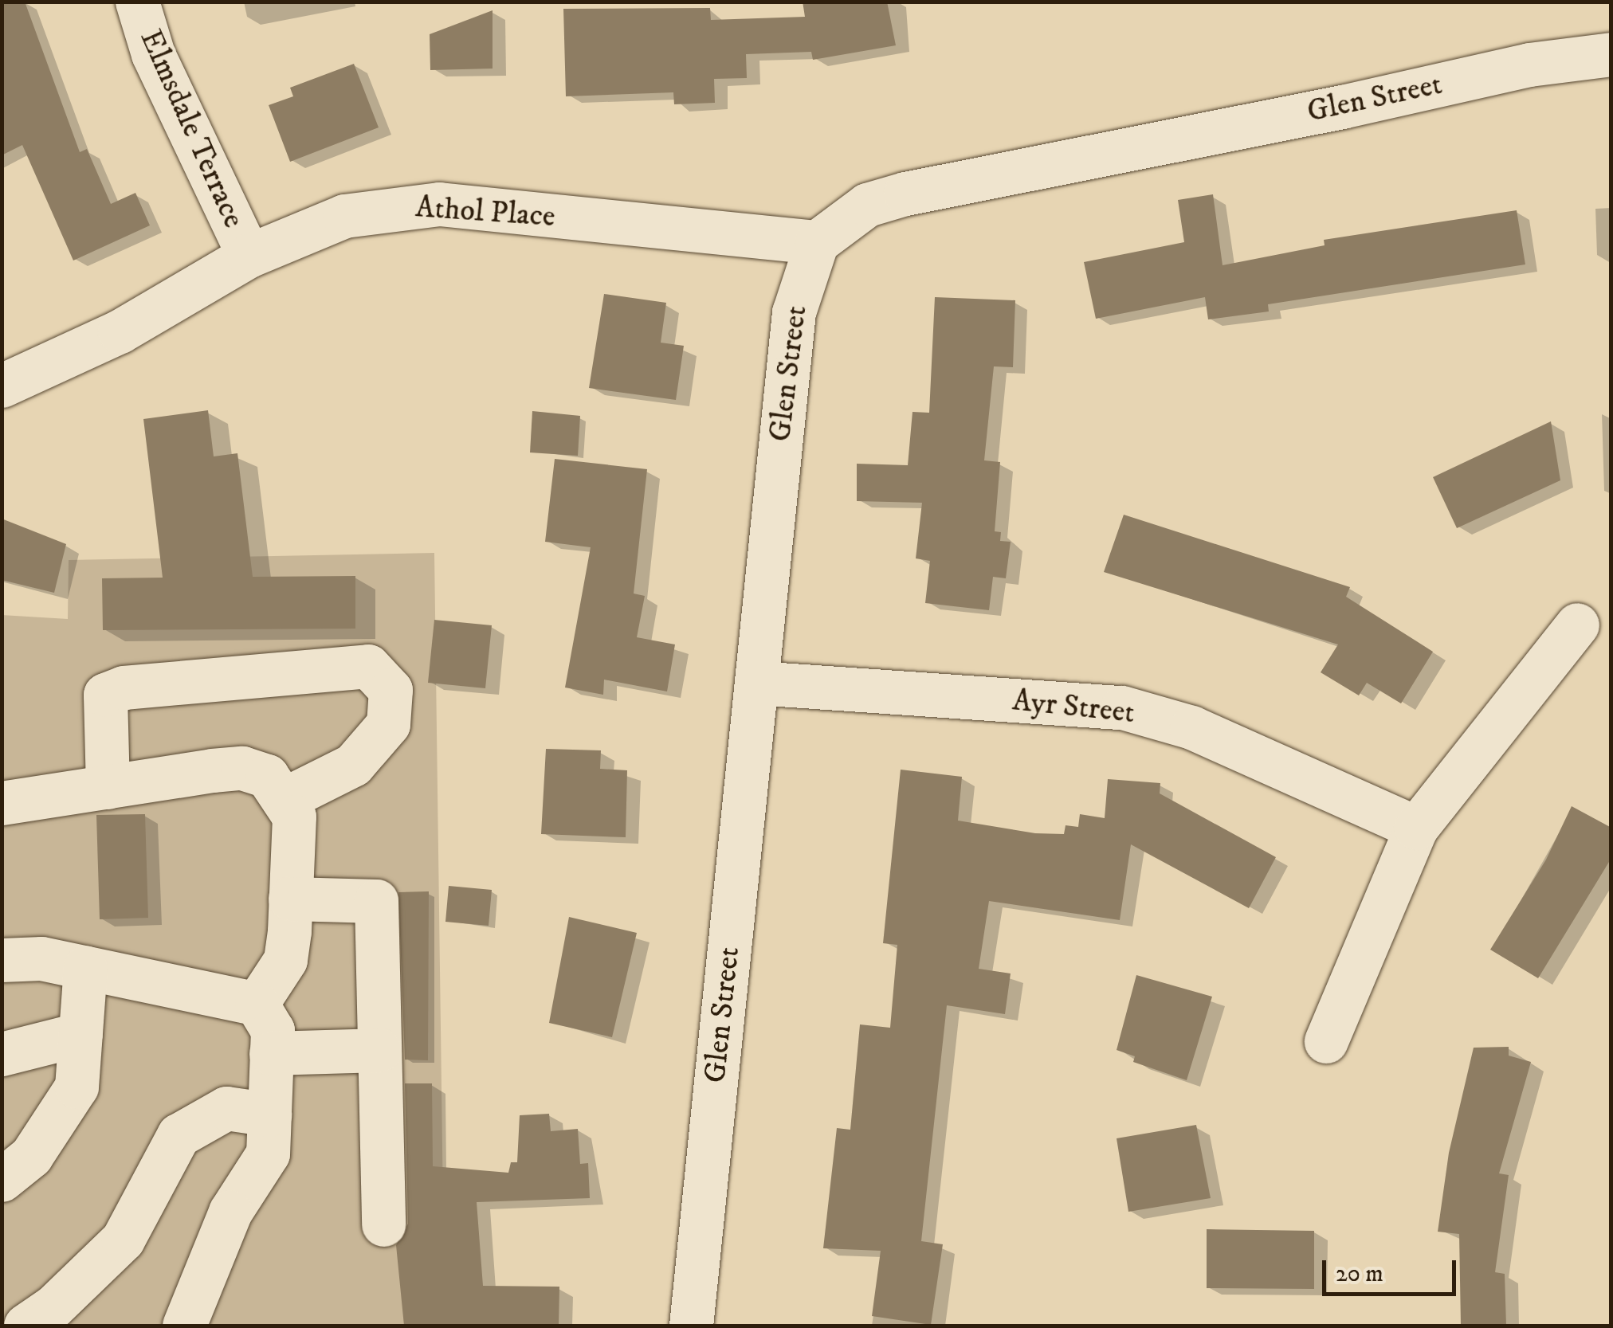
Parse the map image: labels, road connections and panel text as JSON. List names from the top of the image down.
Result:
{
  "streets": {
    "street": [
      "Glen Street",
      "Elmsdale Terrace",
      "Athol Place",
      "Ayr Street"
    ]
  },
  "crossings": [
    ["Glen Street", "Athol Place"],
    ["Glen Street", "Ayr Street"],
    ["Elmsdale Terrace", "Athol Place"]
  ],
  "scale_bar": "20 m"
}
